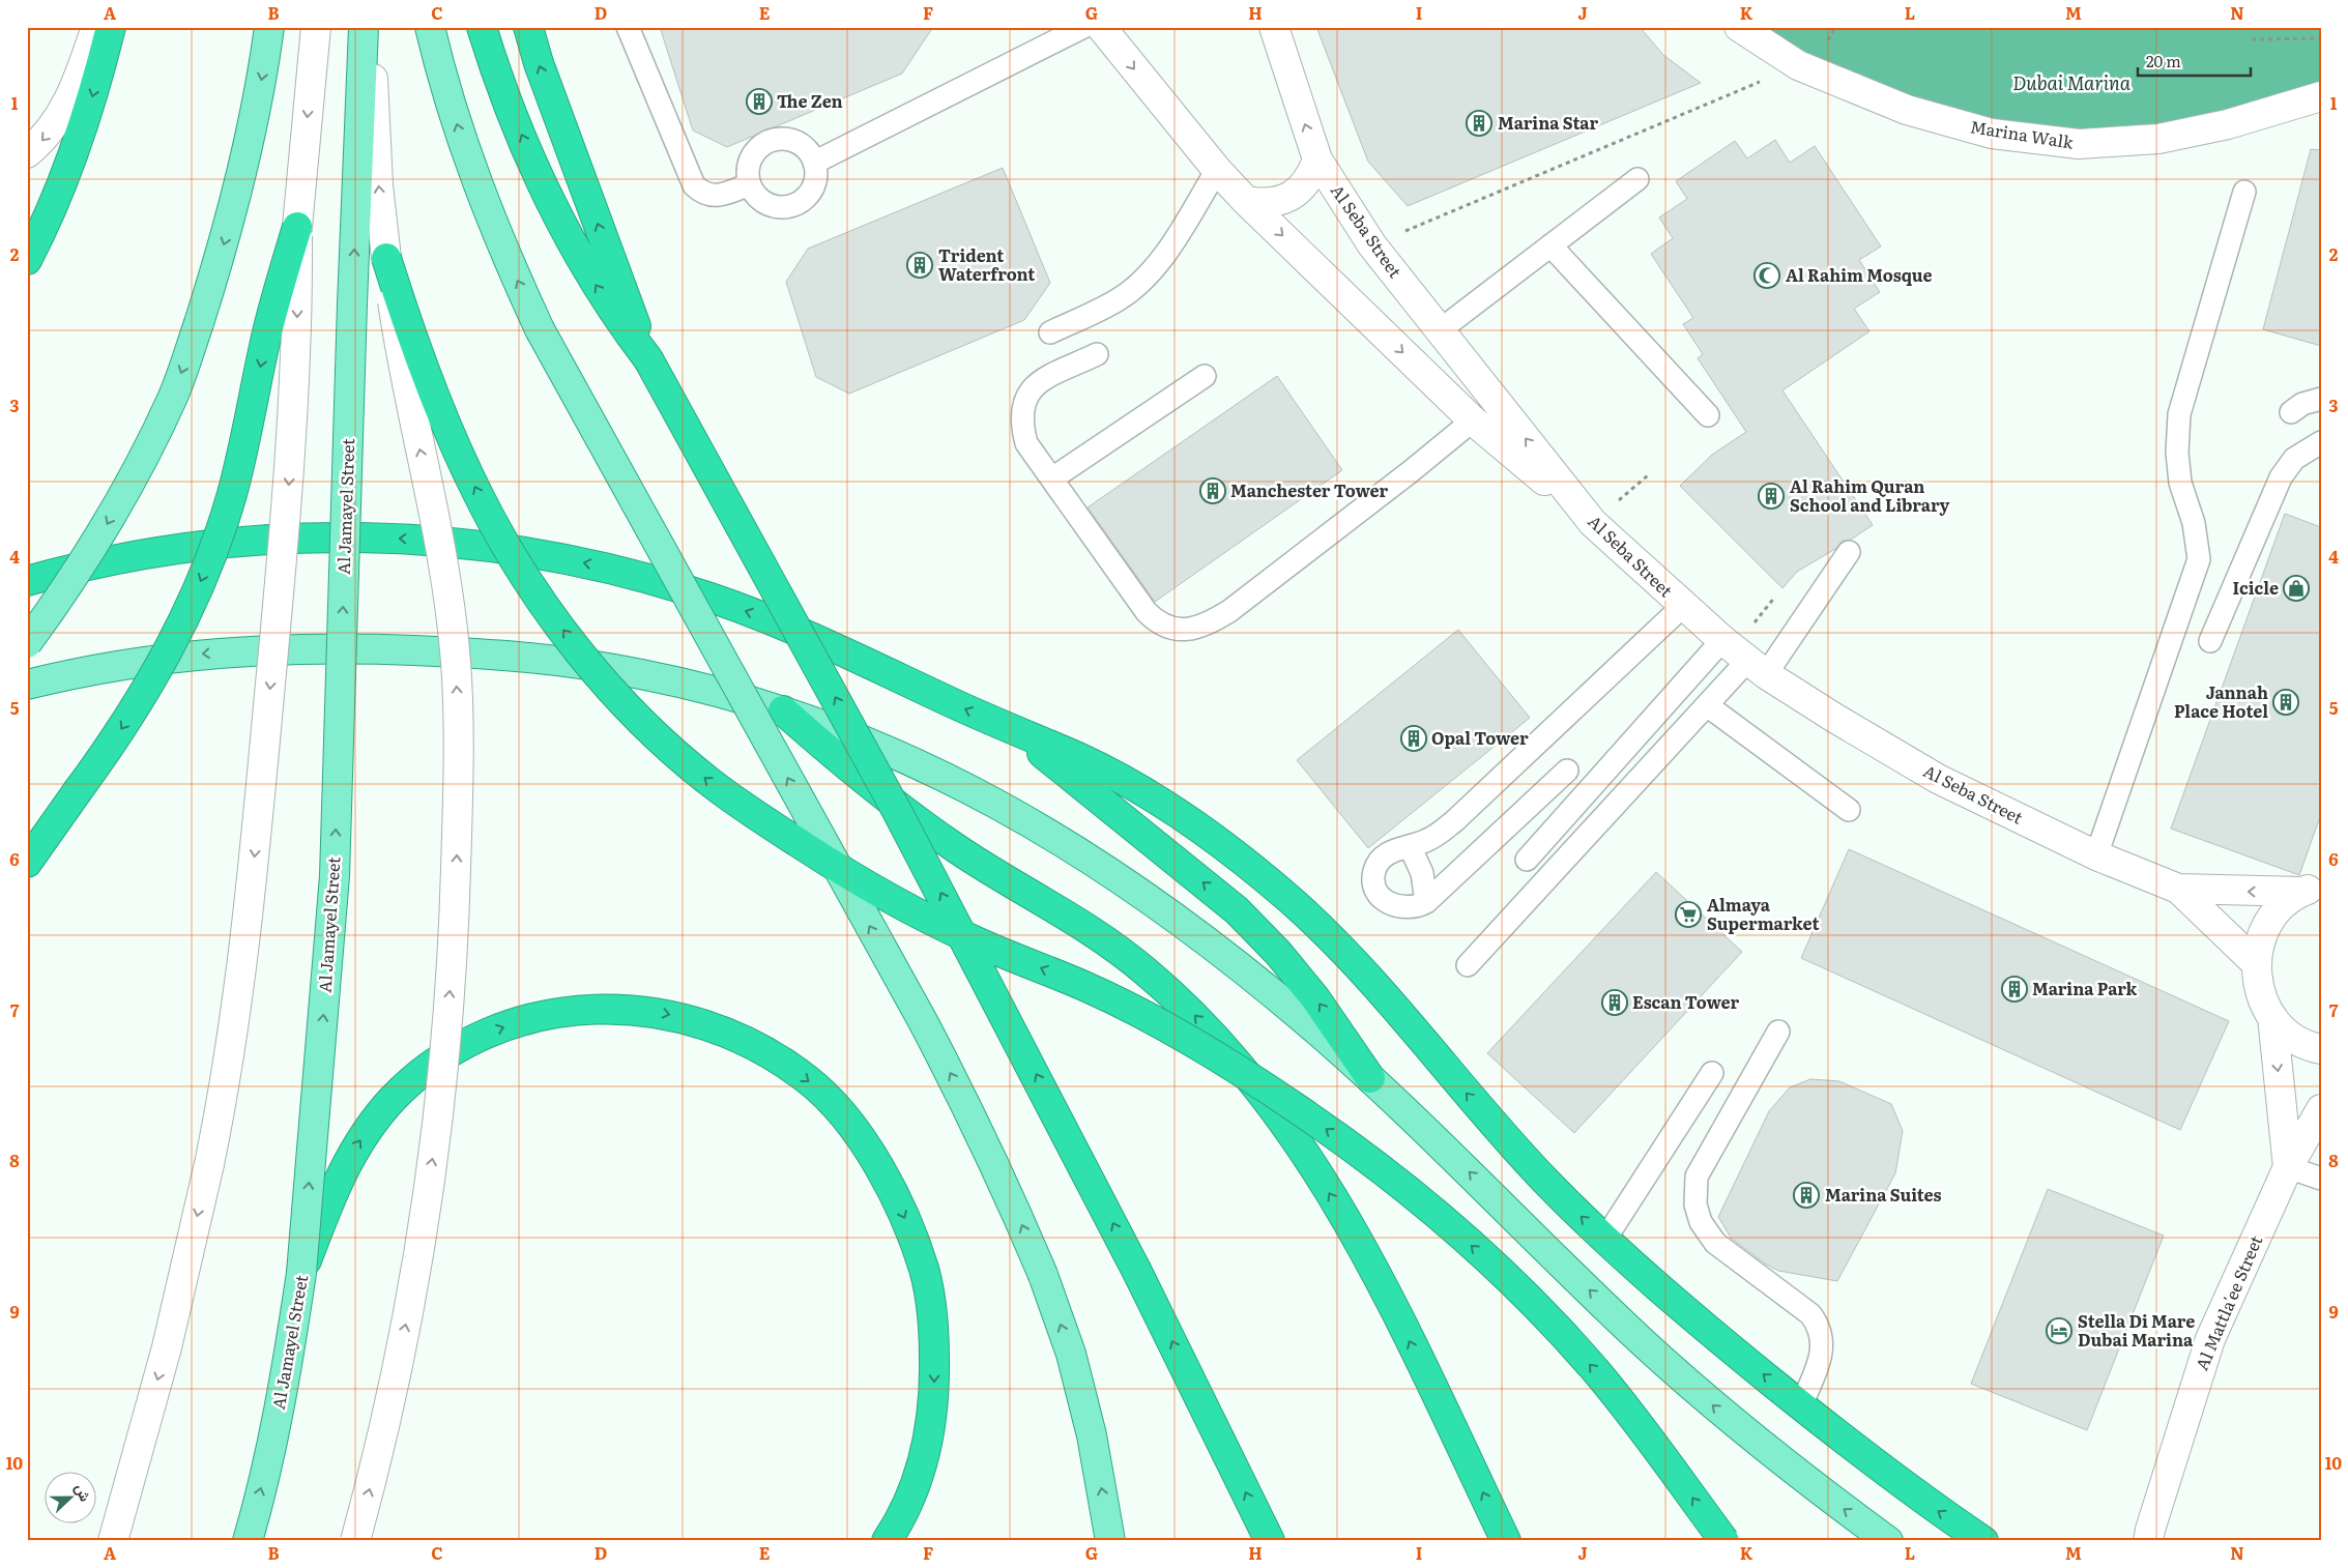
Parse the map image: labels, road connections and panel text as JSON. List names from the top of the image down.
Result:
{
  "streets": {
    "main road": ["Al Jamayel Street"],
    "street": ["Marina Walk", "Al Seba Street", "Al Mattla'ee Street"]
  },
  "water": ["Dubai Marina"],
  "places": {
    "building": [
      "The Zen",
      "Marina Star",
      "Trident Waterfront",
      "Manchester Tower",
      "Al Rahim Quran School and Library",
      "Jannah Place Hotel",
      "Opal Tower",
      "Marina Park",
      "Escan Tower",
      "Marina Suites"
    ],
    "mosque": ["Al Rahim Mosque"],
    "shop": ["Icicle"],
    "supermarket": ["Almaya Supermarket"],
    "hotel": ["Stella Di Mare Dubai Marina"]
  },
  "scale_bar": "20 m",
  "north": "right",
  "grid": {
    "columns": [
      "A",
      "B",
      "C",
      "D",
      "E",
      "F",
      "G",
      "H",
      "I",
      "J",
      "K",
      "L",
      "M",
      "N"
    ],
    "rows": [
      "1",
      "2",
      "3",
      "4",
      "5",
      "6",
      "7",
      "8",
      "9",
      "10"
    ]
  }
}
